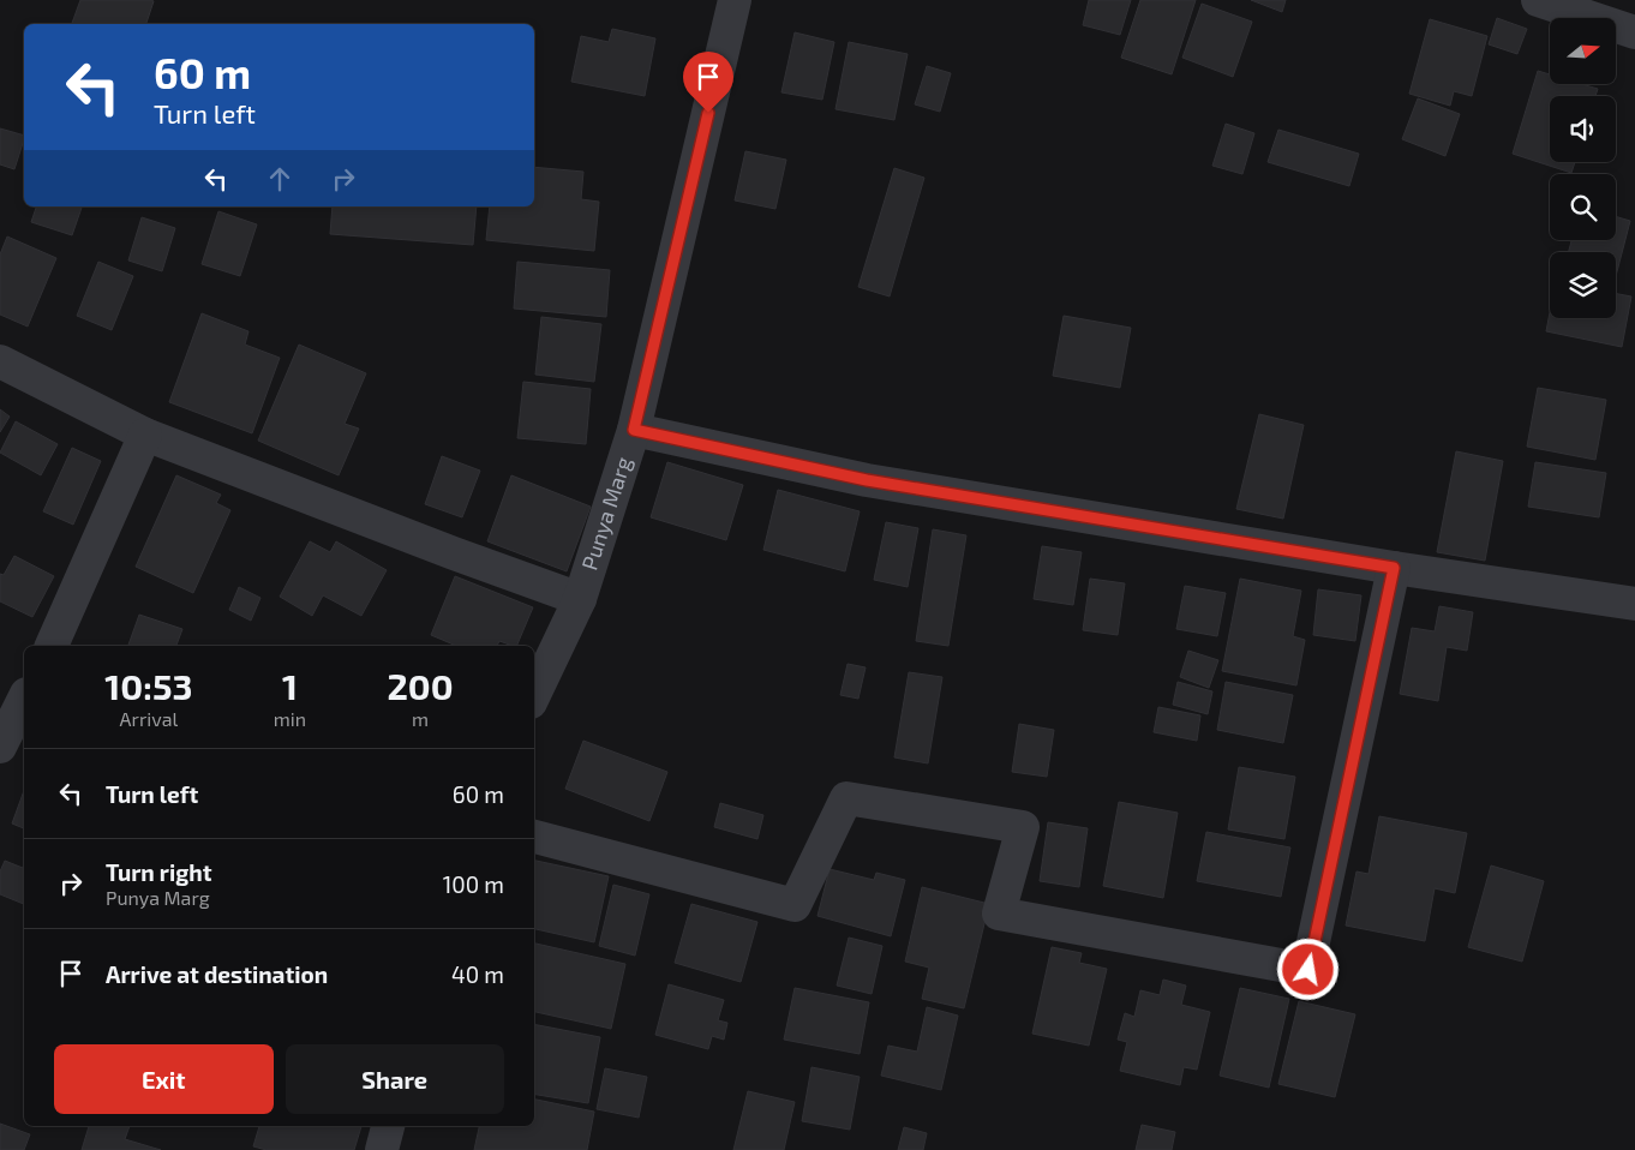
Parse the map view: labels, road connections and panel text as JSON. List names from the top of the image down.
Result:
{
  "streets": {
    "street": ["Punya Marg"]
  },
  "north": "right",
  "page": {
    "turn": ["60 m", "Turn left"],
    "eta": [
      "10:53",
      "Arrival",
      "1",
      "min",
      "200",
      "m"
    ],
    "list": [
      {
        "name": "Turn left",
        "value": "60 m"
      },
      {
        "name": "Turn right",
        "note": "Punya Marg",
        "value": "100 m"
      },
      {
        "name": "Arrive at destination",
        "value": "40 m"
      }
    ],
    "buttons": ["Exit", "Share"]
  }
}
